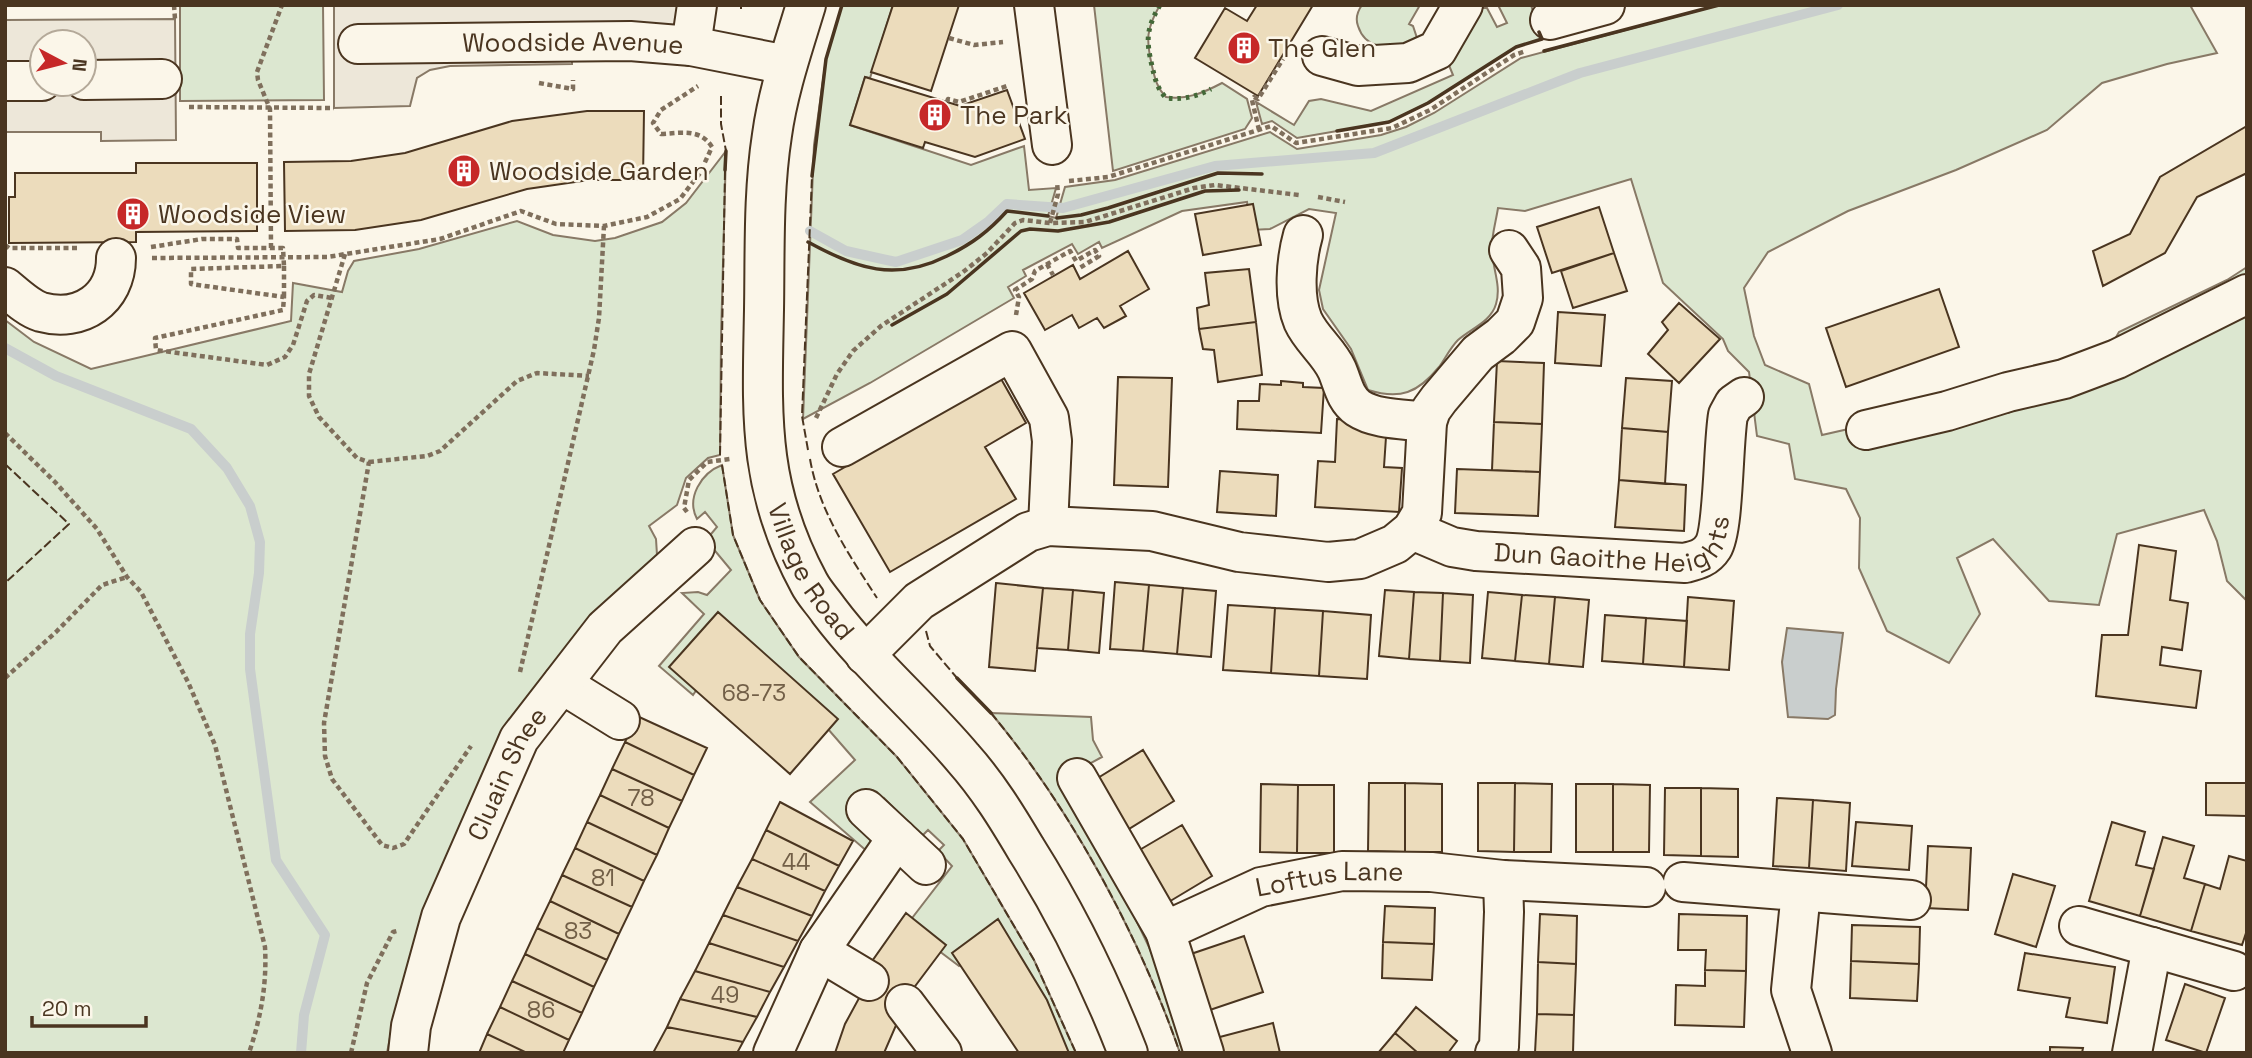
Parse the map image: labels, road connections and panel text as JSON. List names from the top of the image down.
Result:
{
  "streets": {
    "street": [
      "Woodside Avenue",
      "Dun Gaoithe Heights",
      "Village Road",
      "Cluain Shee",
      "Loftus Lane"
    ]
  },
  "crossings": [
    ["Woodside Avenue", "Village Road"]
  ],
  "places": {
    "building": [
      "The Glen",
      "The Park",
      "Woodside Garden",
      "Woodside View"
    ]
  },
  "house_numbers": [
    "68-73",
    "78",
    "44",
    "81",
    "83",
    "49",
    "86"
  ],
  "scale_bar": "20 m",
  "north": "right"
}
